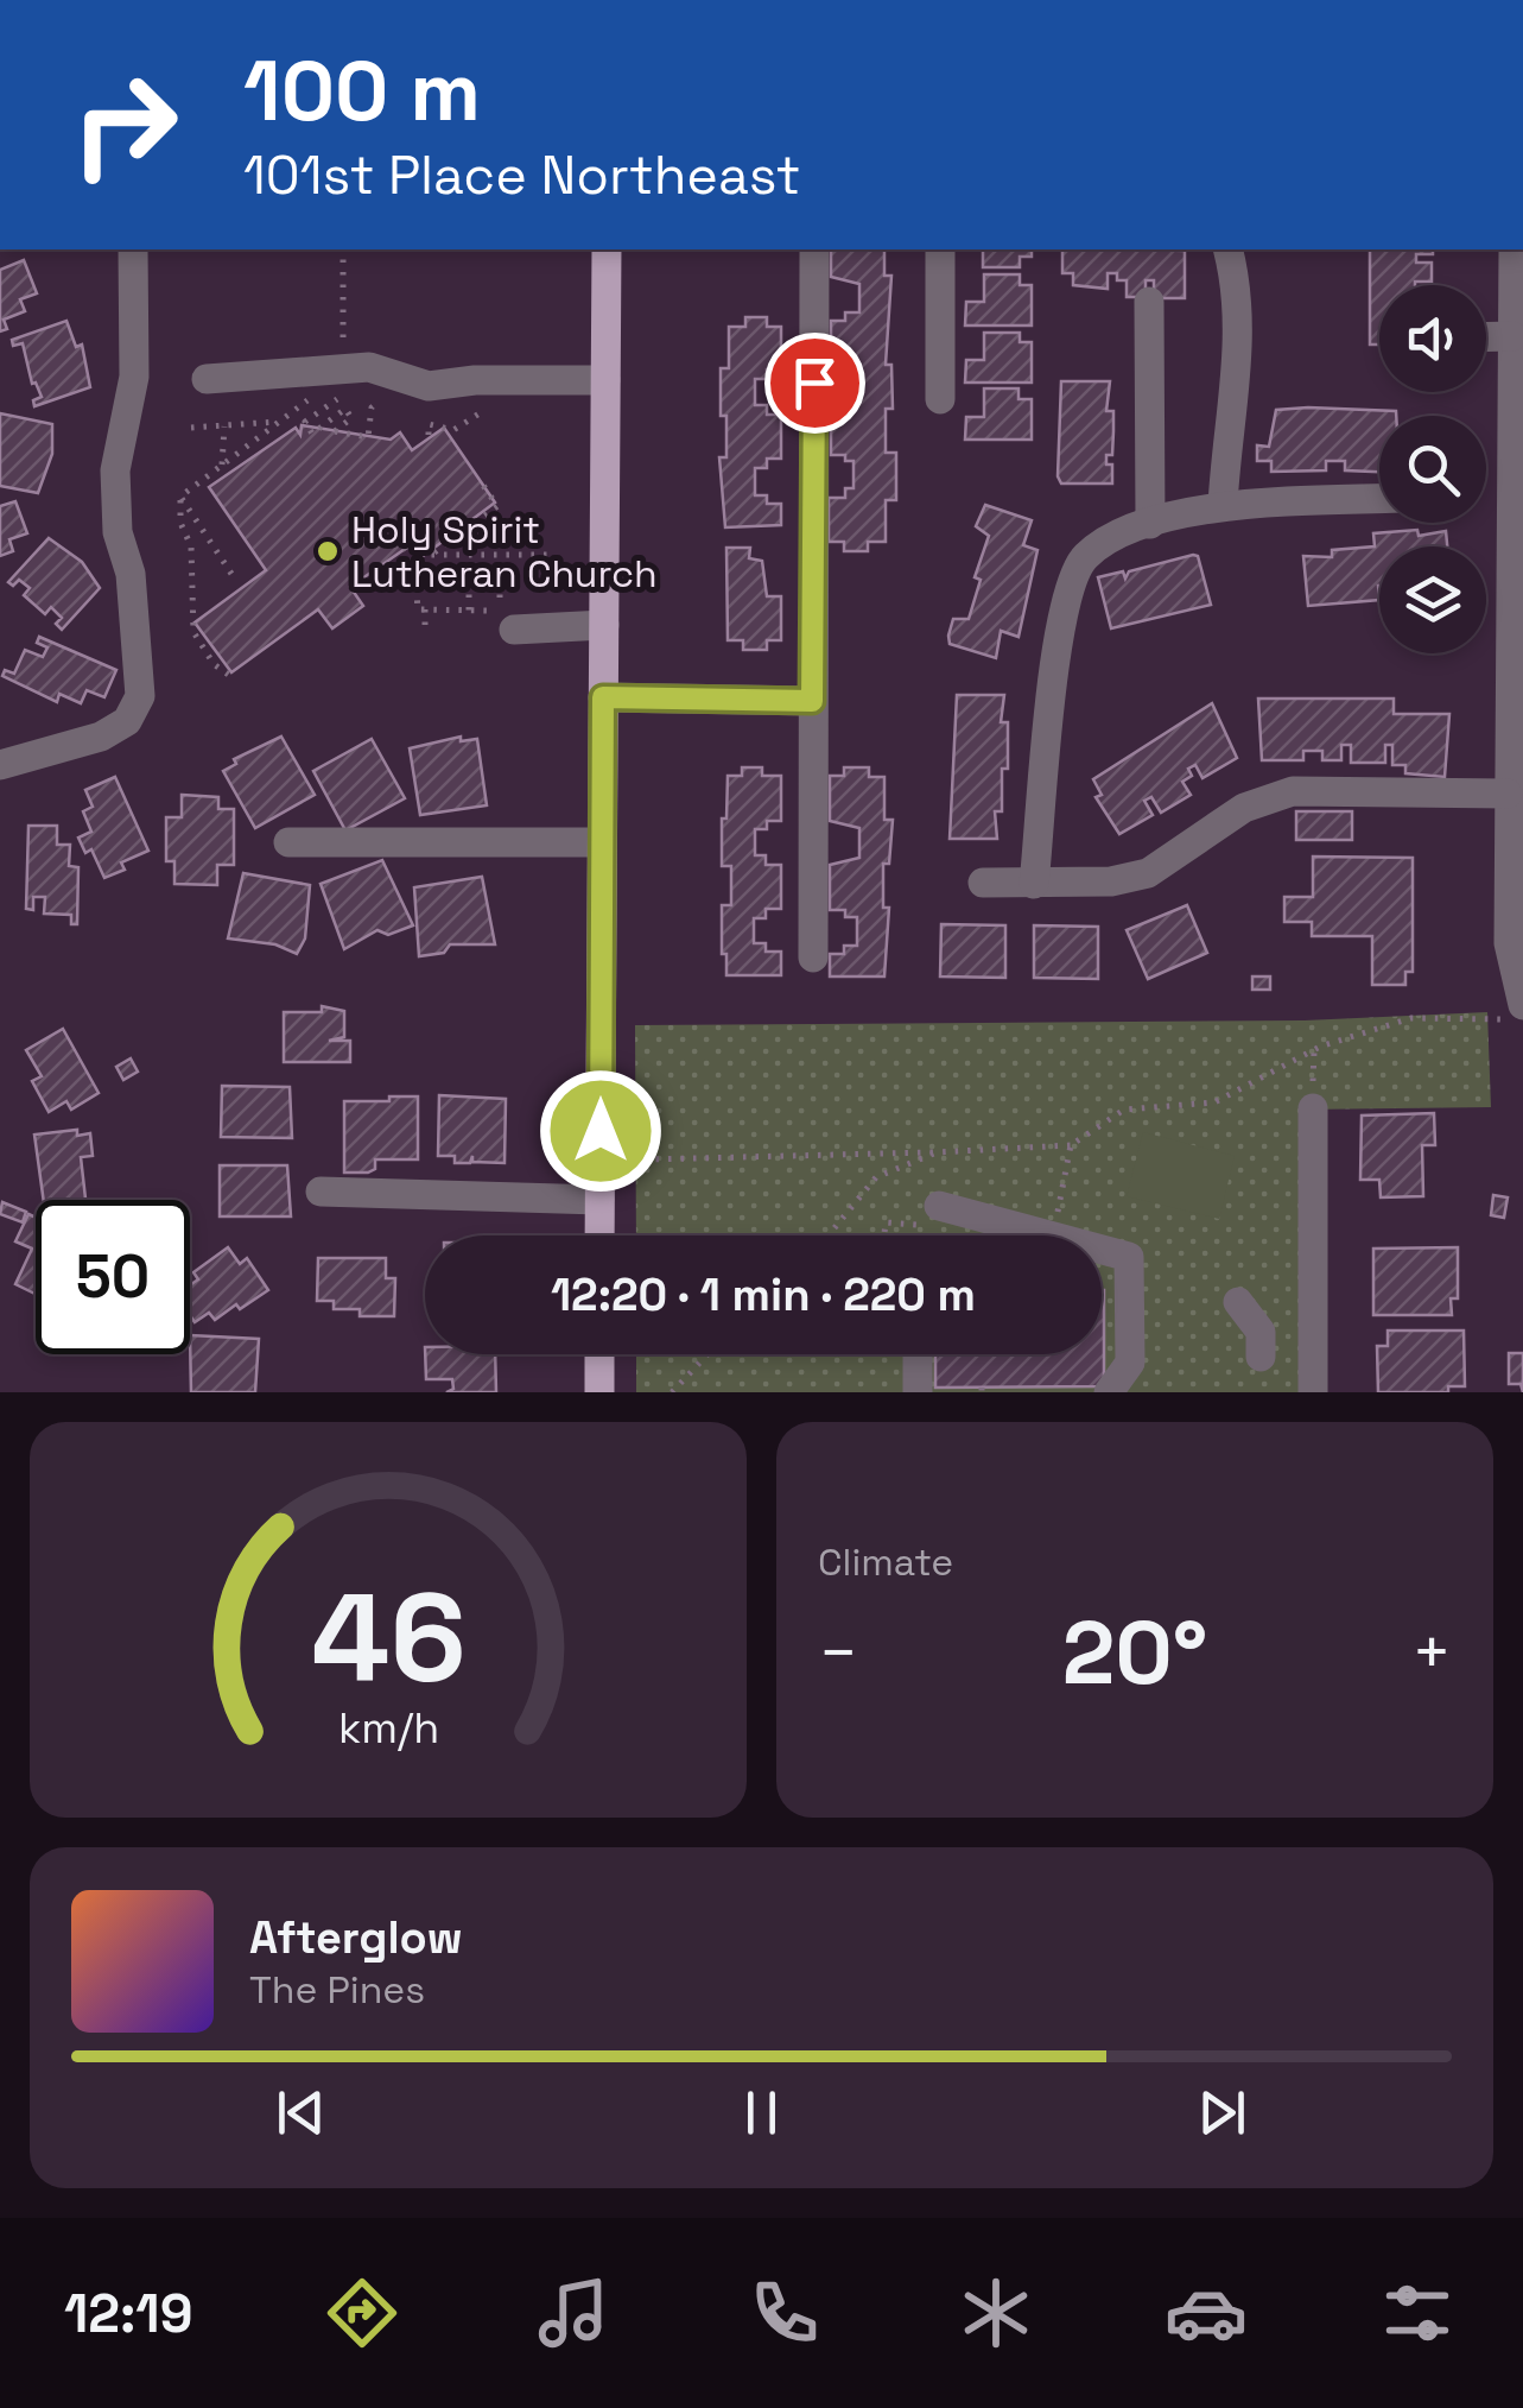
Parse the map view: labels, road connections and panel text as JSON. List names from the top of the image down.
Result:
{
  "places": ["Holy Spirit Lutheran Church"],
  "page": {
    "turn": ["100 m", "101st Place Northeast"],
    "limit": "50",
    "trip": "12:20 · 1 min · 220 m",
    "tile": "Climate",
    "heat": ["−", "20°", "+"],
    "song": ["Afterglow", "The Pines"],
    "tabs": "12:19",
    "gauge": ["46", "km/h"]
  }
}
